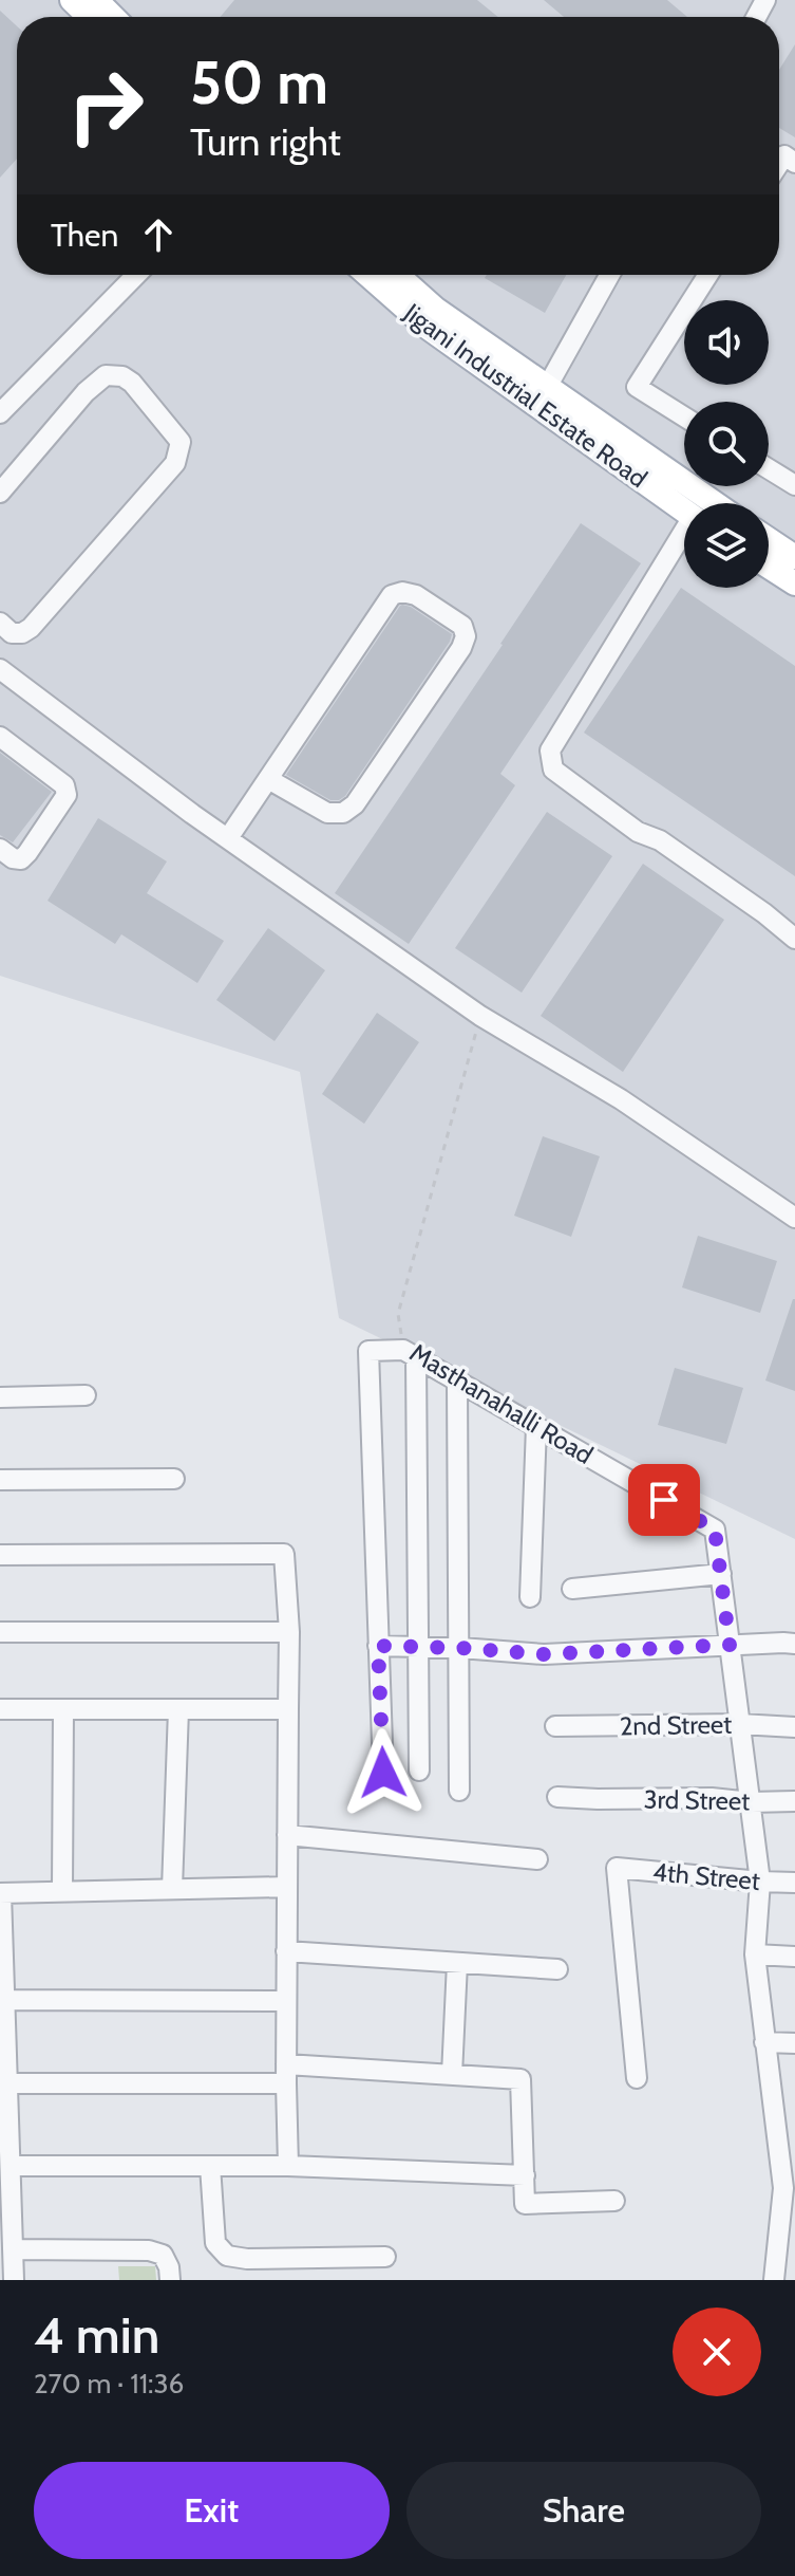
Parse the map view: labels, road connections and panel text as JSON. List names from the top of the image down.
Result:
{
  "streets": {
    "main road": ["Jigani Industrial Estate Road"],
    "street": [
      "Masthanahalli Road",
      "2nd Street",
      "3rd Street",
      "4th Street"
    ]
  },
  "crossings": [
    ["Masthanahalli Road", "2nd Street"],
    ["Masthanahalli Road", "3rd Street"],
    ["Masthanahalli Road", "4th Street"]
  ],
  "page": {
    "turn": ["50 m", "Turn right"],
    "then": "Then",
    "heading": ["4 min", "270 m · 11:36"],
    "buttons": ["Exit", "Share"]
  }
}
